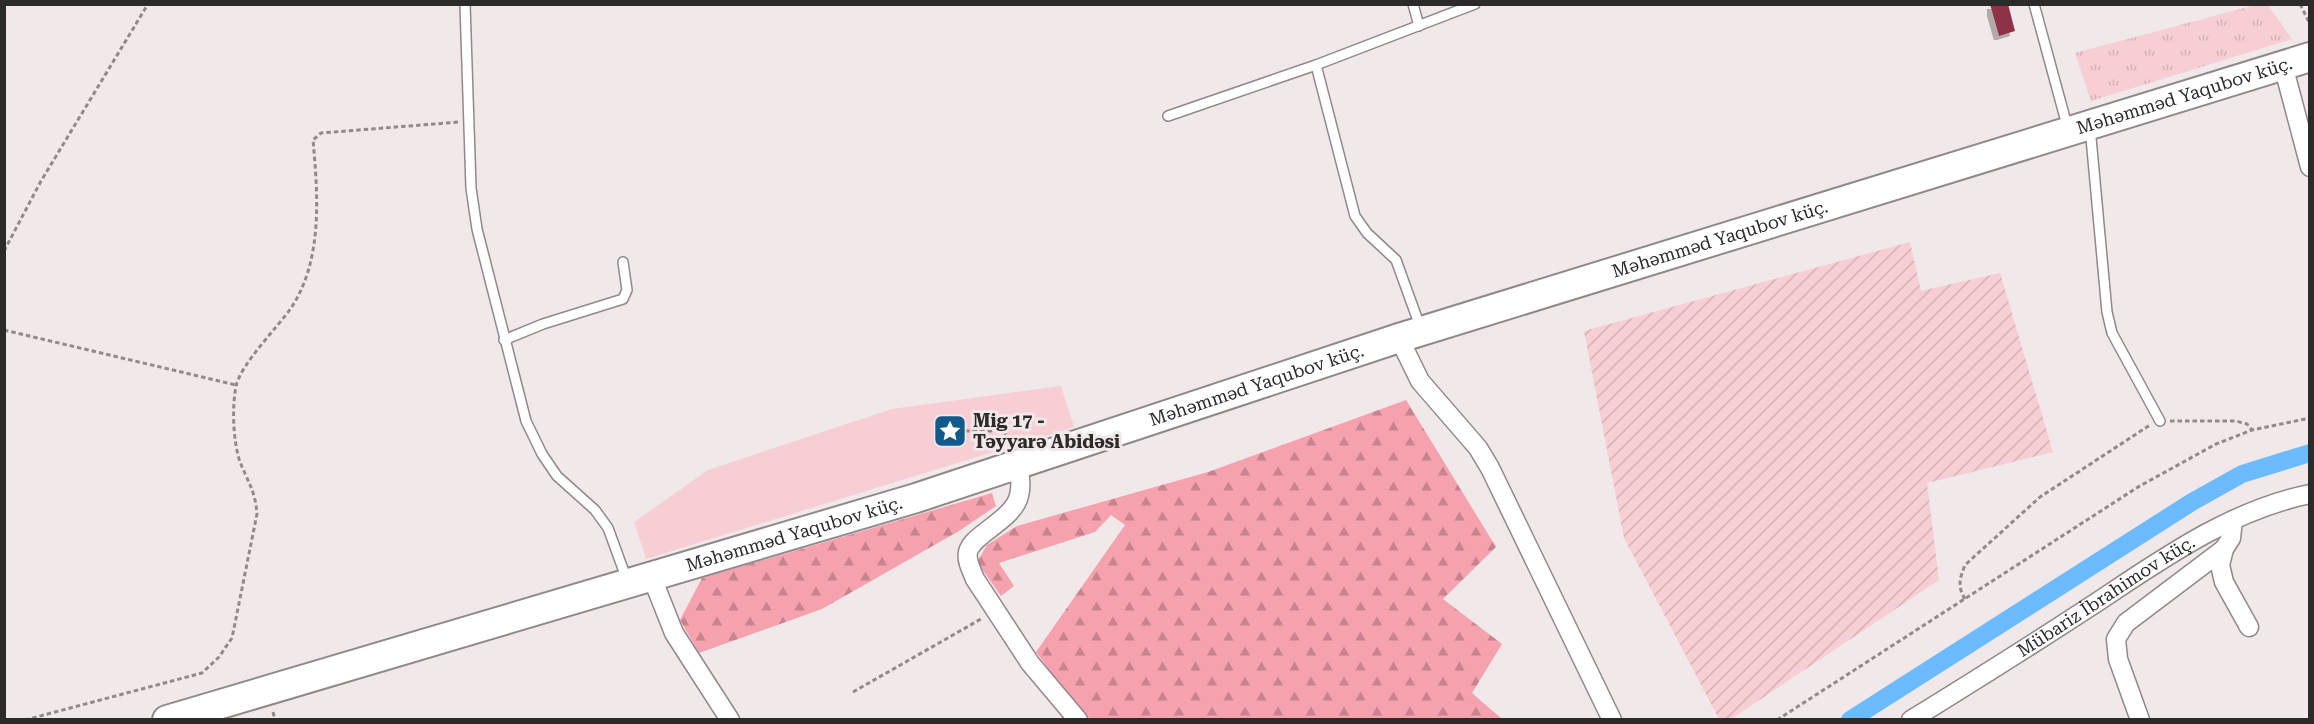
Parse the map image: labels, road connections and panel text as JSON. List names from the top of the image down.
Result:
{
  "streets": {
    "main road": ["Məhəmməd Yaqubov küç."],
    "street": ["Mübariz İbrahimov küç."]
  },
  "places": {
    "place": ["Mig 17 - Təyyarə Abidəsi"]
  }
}
